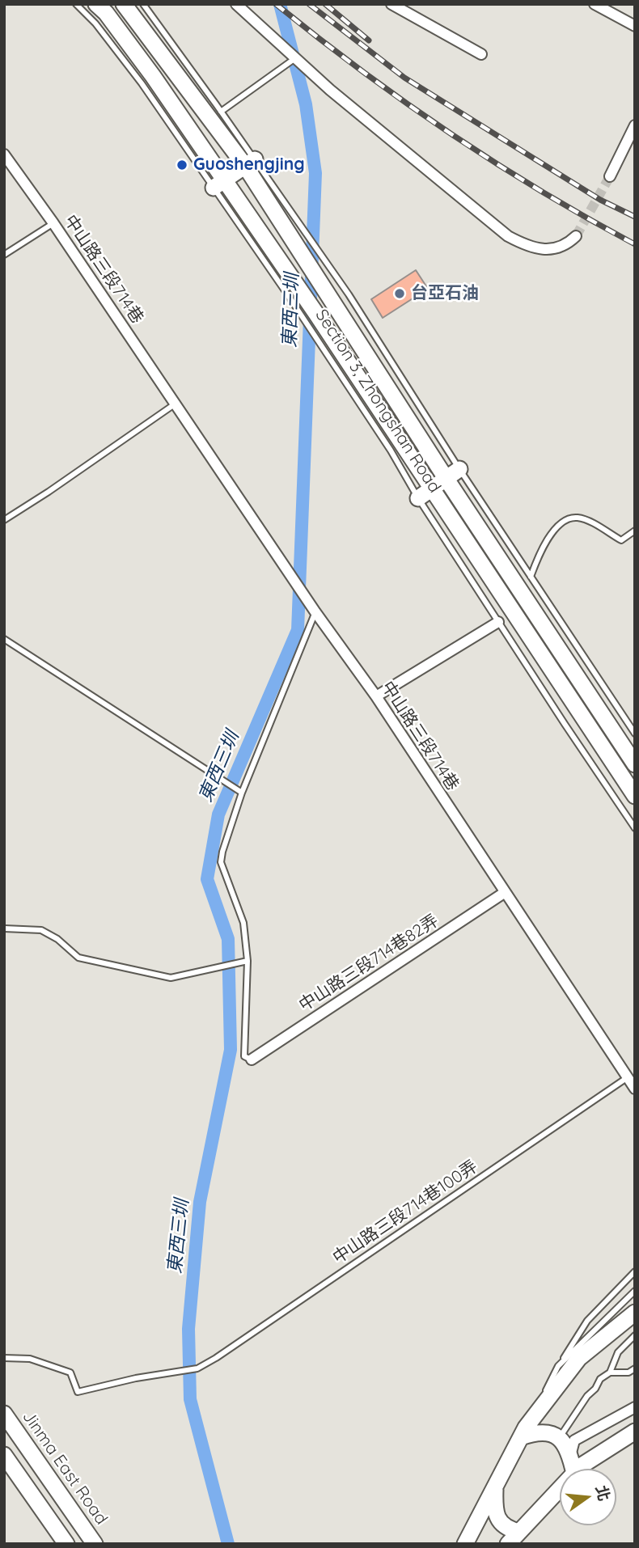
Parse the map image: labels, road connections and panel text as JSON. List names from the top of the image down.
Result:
{
  "streets": {
    "main road": ["Section 3, Zhongshan Road", "Jinma East Road"],
    "street": ["中山路三段714巷", "中山路三段714巷82弄"],
    "lane": ["中山路三段714巷100弄"]
  },
  "crossings": [
    ["中山路三段714巷", "中山路三段714巷82弄"],
    ["中山路三段714巷", "中山路三段714巷100弄"]
  ],
  "water": ["東西三圳"],
  "places": ["Guoshengjing", "台亞石油"],
  "north": "right"
}
